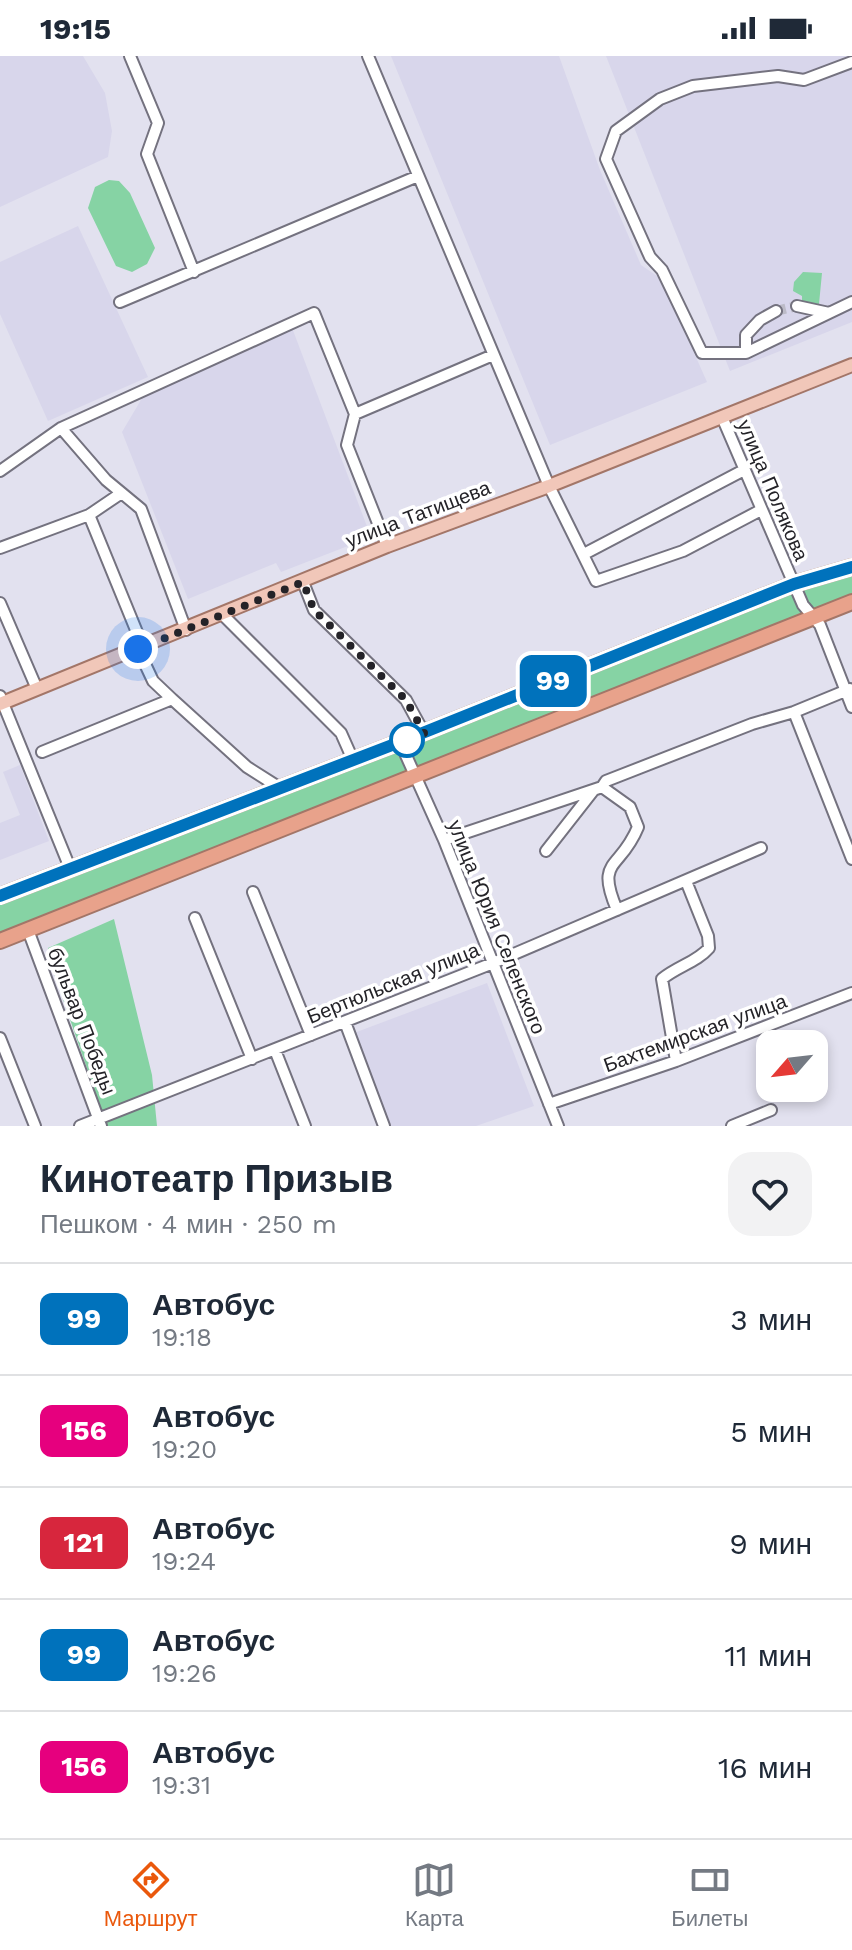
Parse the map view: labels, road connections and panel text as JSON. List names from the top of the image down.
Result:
{
  "streets": {
    "main road": ["улица Татищева"],
    "street": [
      "улица Полякова",
      "улица Юрия Селенского",
      "Бертюльская улица",
      "бульвар Победы",
      "Бахтемирская улица"
    ]
  },
  "crossings": [
    ["улица Полякова", "улица Татищева"],
    ["улица Юрия Селенского", "Бертюльская улица"],
    ["улица Юрия Селенского", "Бахтемирская улица"],
    ["Бертюльская улица", "бульвар Победы"]
  ],
  "lines": ["bus line 99"],
  "north": "bottom left",
  "page": {
    "status": "19:15",
    "on_map": "99",
    "heading": ["Кинотеатр Призыв", "Пешком · 4 мин · 250 m"],
    "list": [
      {
        "mark": "99",
        "name": "Автобус",
        "note": "19:18",
        "value": "3 мин"
      },
      {
        "mark": "156",
        "name": "Автобус",
        "note": "19:20",
        "value": "5 мин"
      },
      {
        "mark": "121",
        "name": "Автобус",
        "note": "19:24",
        "value": "9 мин"
      },
      {
        "mark": "99",
        "name": "Автобус",
        "note": "19:26",
        "value": "11 мин"
      },
      {
        "mark": "156",
        "name": "Автобус",
        "note": "19:31",
        "value": "16 мин"
      }
    ],
    "tabs": ["Маршрут", "Карта", "Билеты"]
  }
}
